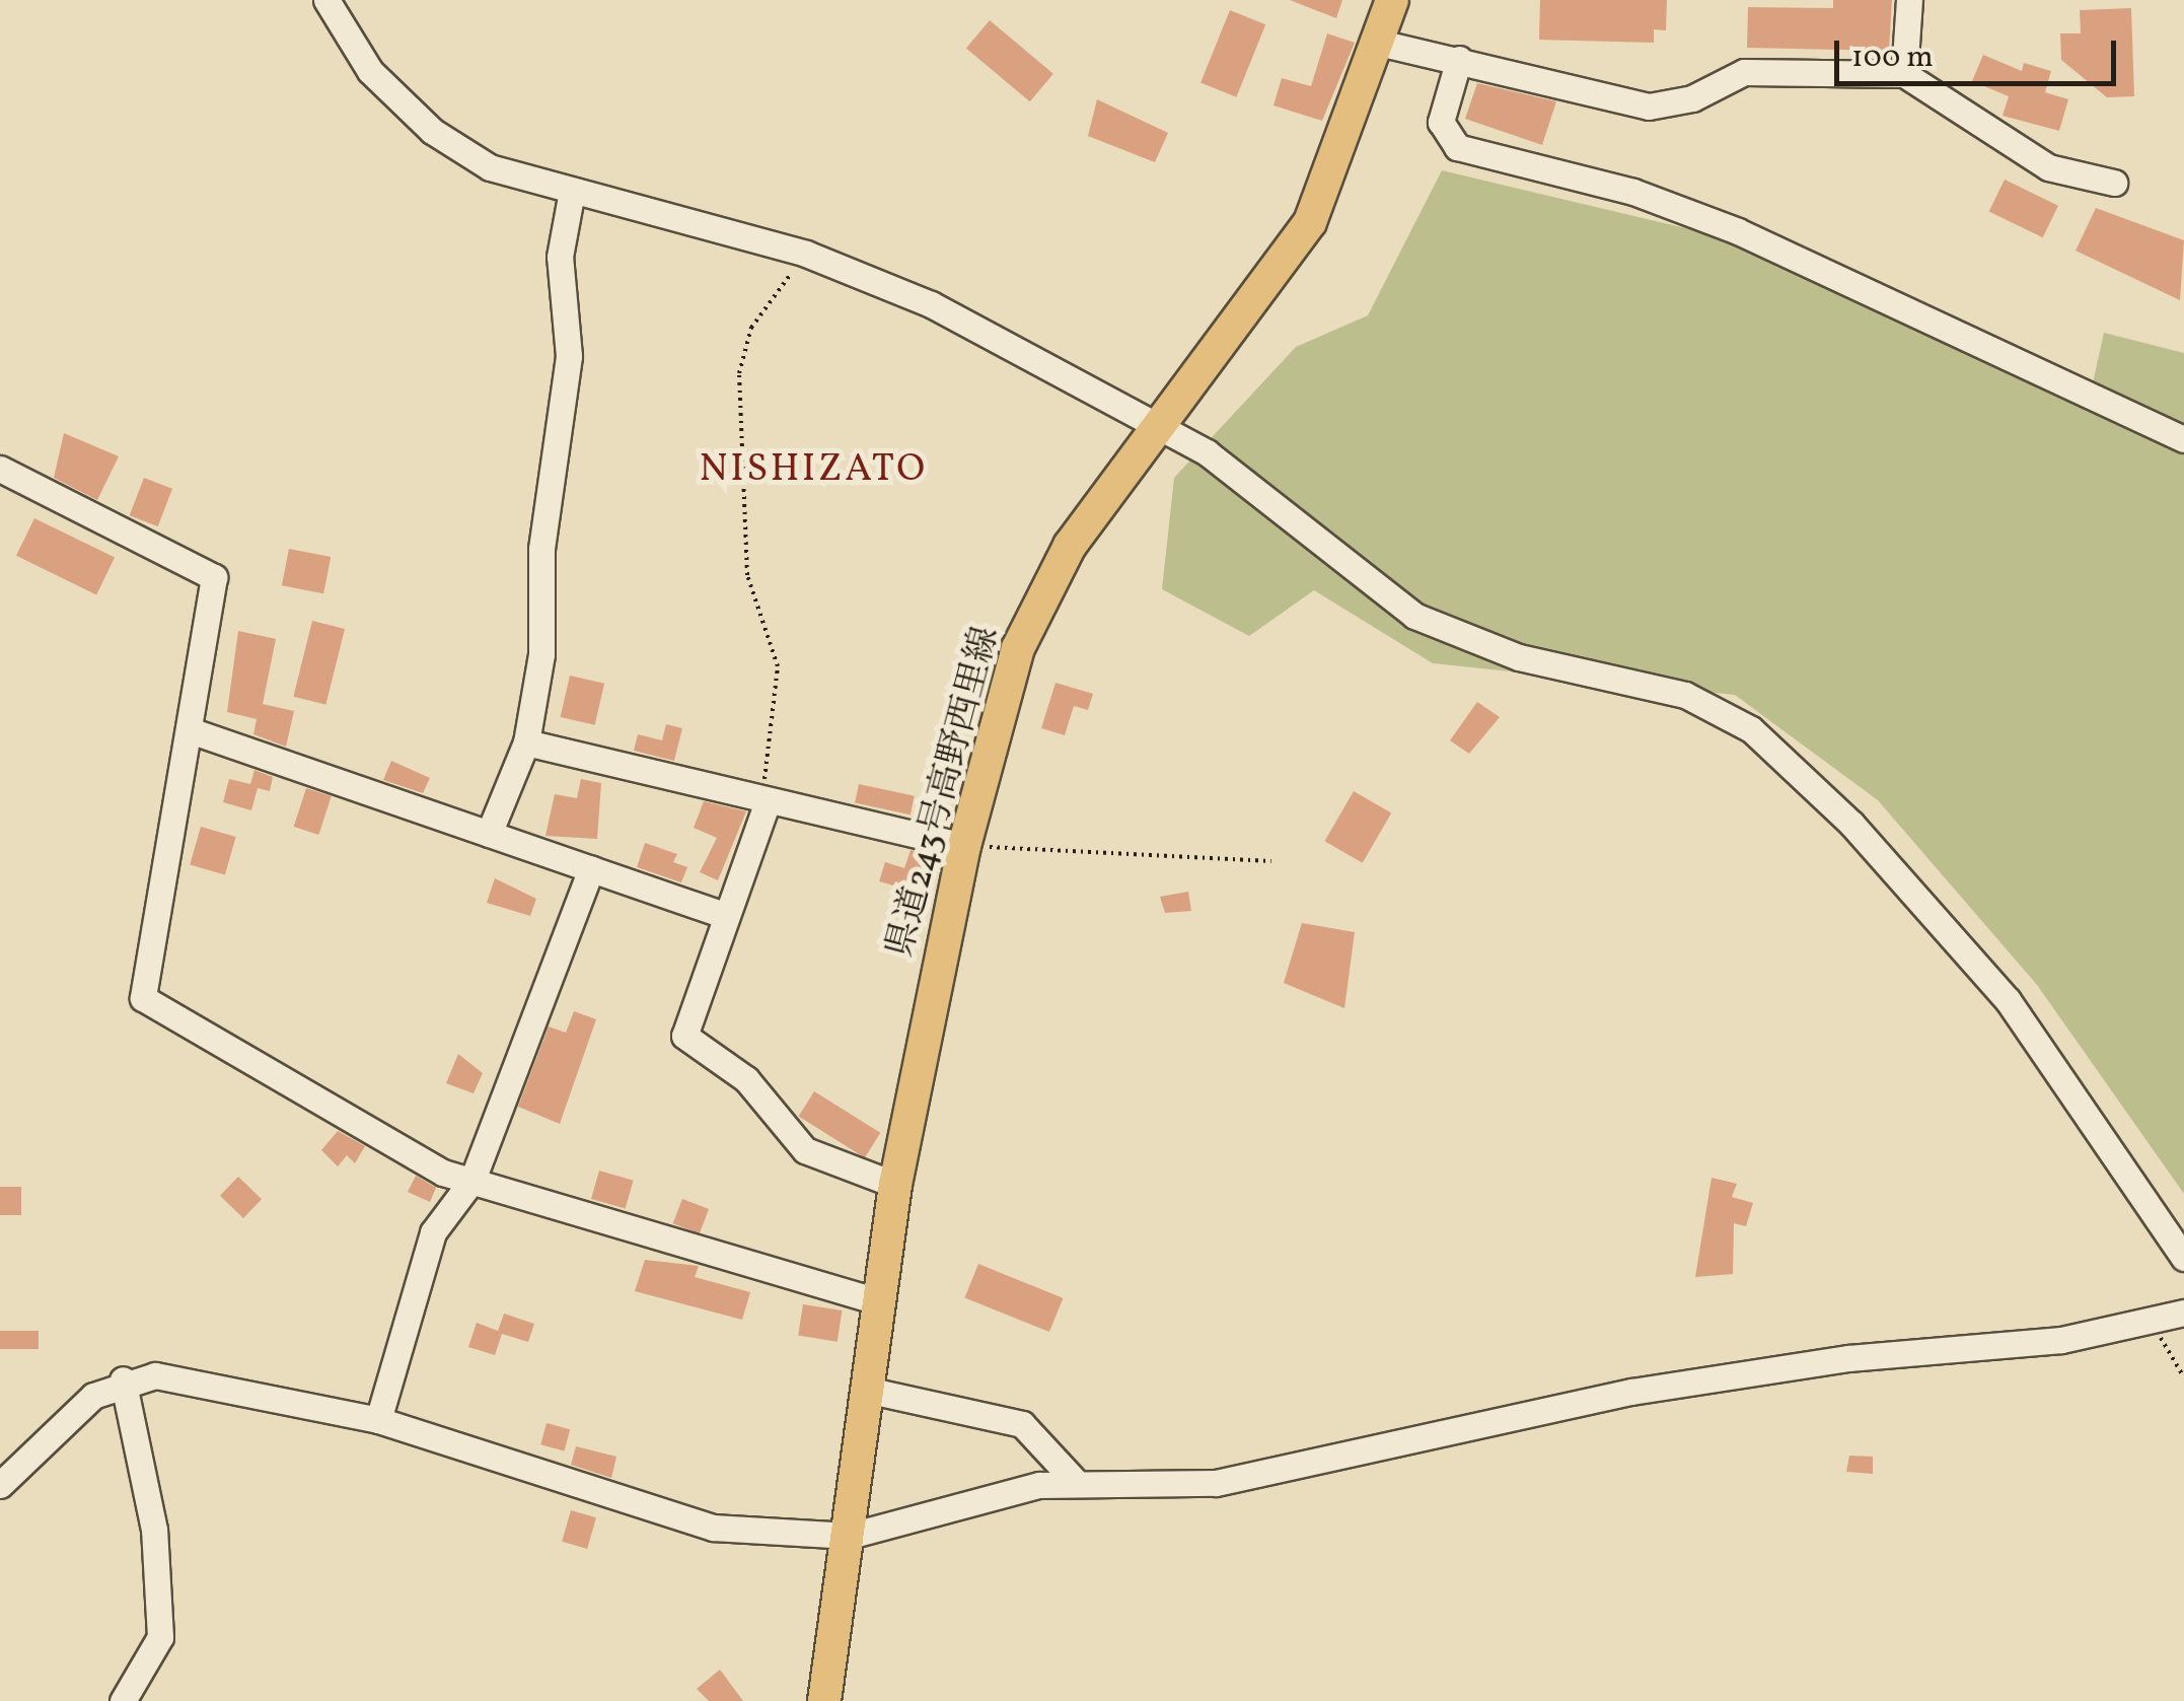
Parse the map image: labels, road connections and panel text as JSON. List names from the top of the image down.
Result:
{
  "streets": {
    "main road": ["県道243号高野西里線"]
  },
  "districts": ["NISHIZATO"],
  "scale_bar": "100 m"
}
